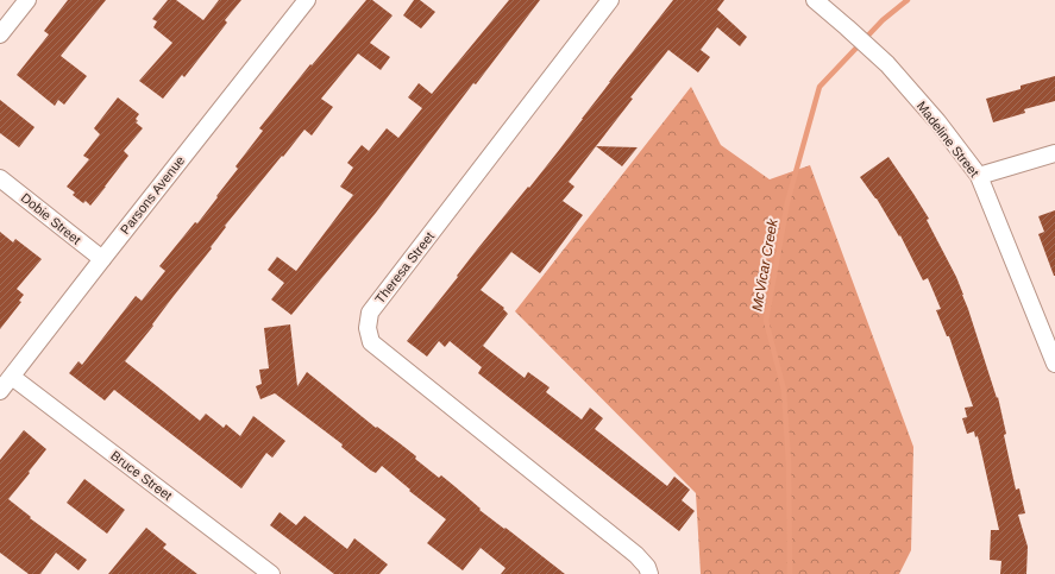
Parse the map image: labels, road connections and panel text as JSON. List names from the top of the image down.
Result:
{
  "streets": {
    "street": [
      "Madeline Street",
      "Parsons Avenue",
      "Dobie Street",
      "Theresa Street",
      "Bruce Street"
    ]
  },
  "crossings": [
    ["Parsons Avenue", "Dobie Street"],
    ["Parsons Avenue", "Bruce Street"]
  ],
  "water": ["McVicar Creek"]
}
